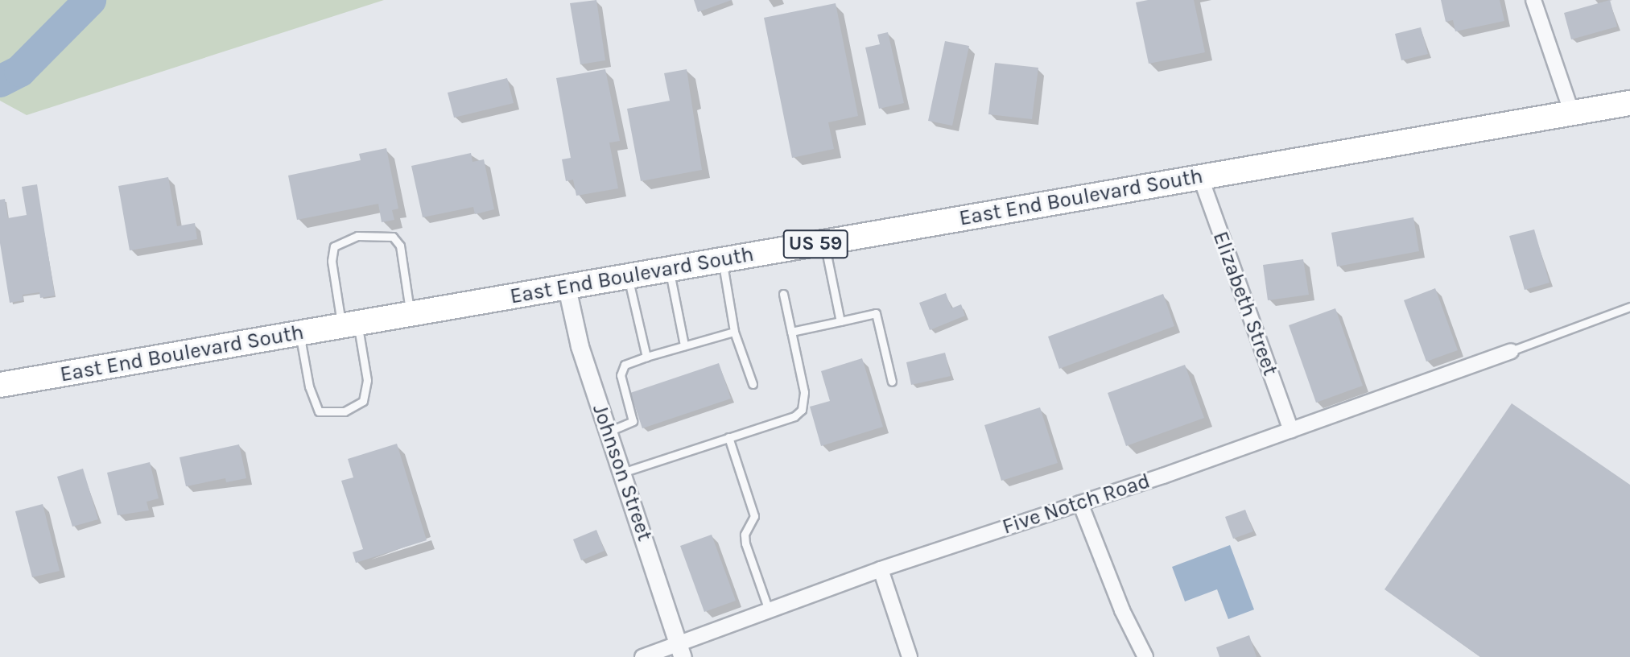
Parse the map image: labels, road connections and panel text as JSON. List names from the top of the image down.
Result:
{
  "streets": {
    "highway": ["East End Boulevard South", "US 59"],
    "street": ["Elizabeth Street", "Johnson Street", "Five Notch Road"]
  },
  "crossings": [
    ["East End Boulevard South", "Elizabeth Street"],
    ["East End Boulevard South", "Johnson Street"],
    ["Elizabeth Street", "Five Notch Road"],
    ["Johnson Street", "Five Notch Road"]
  ]
}
